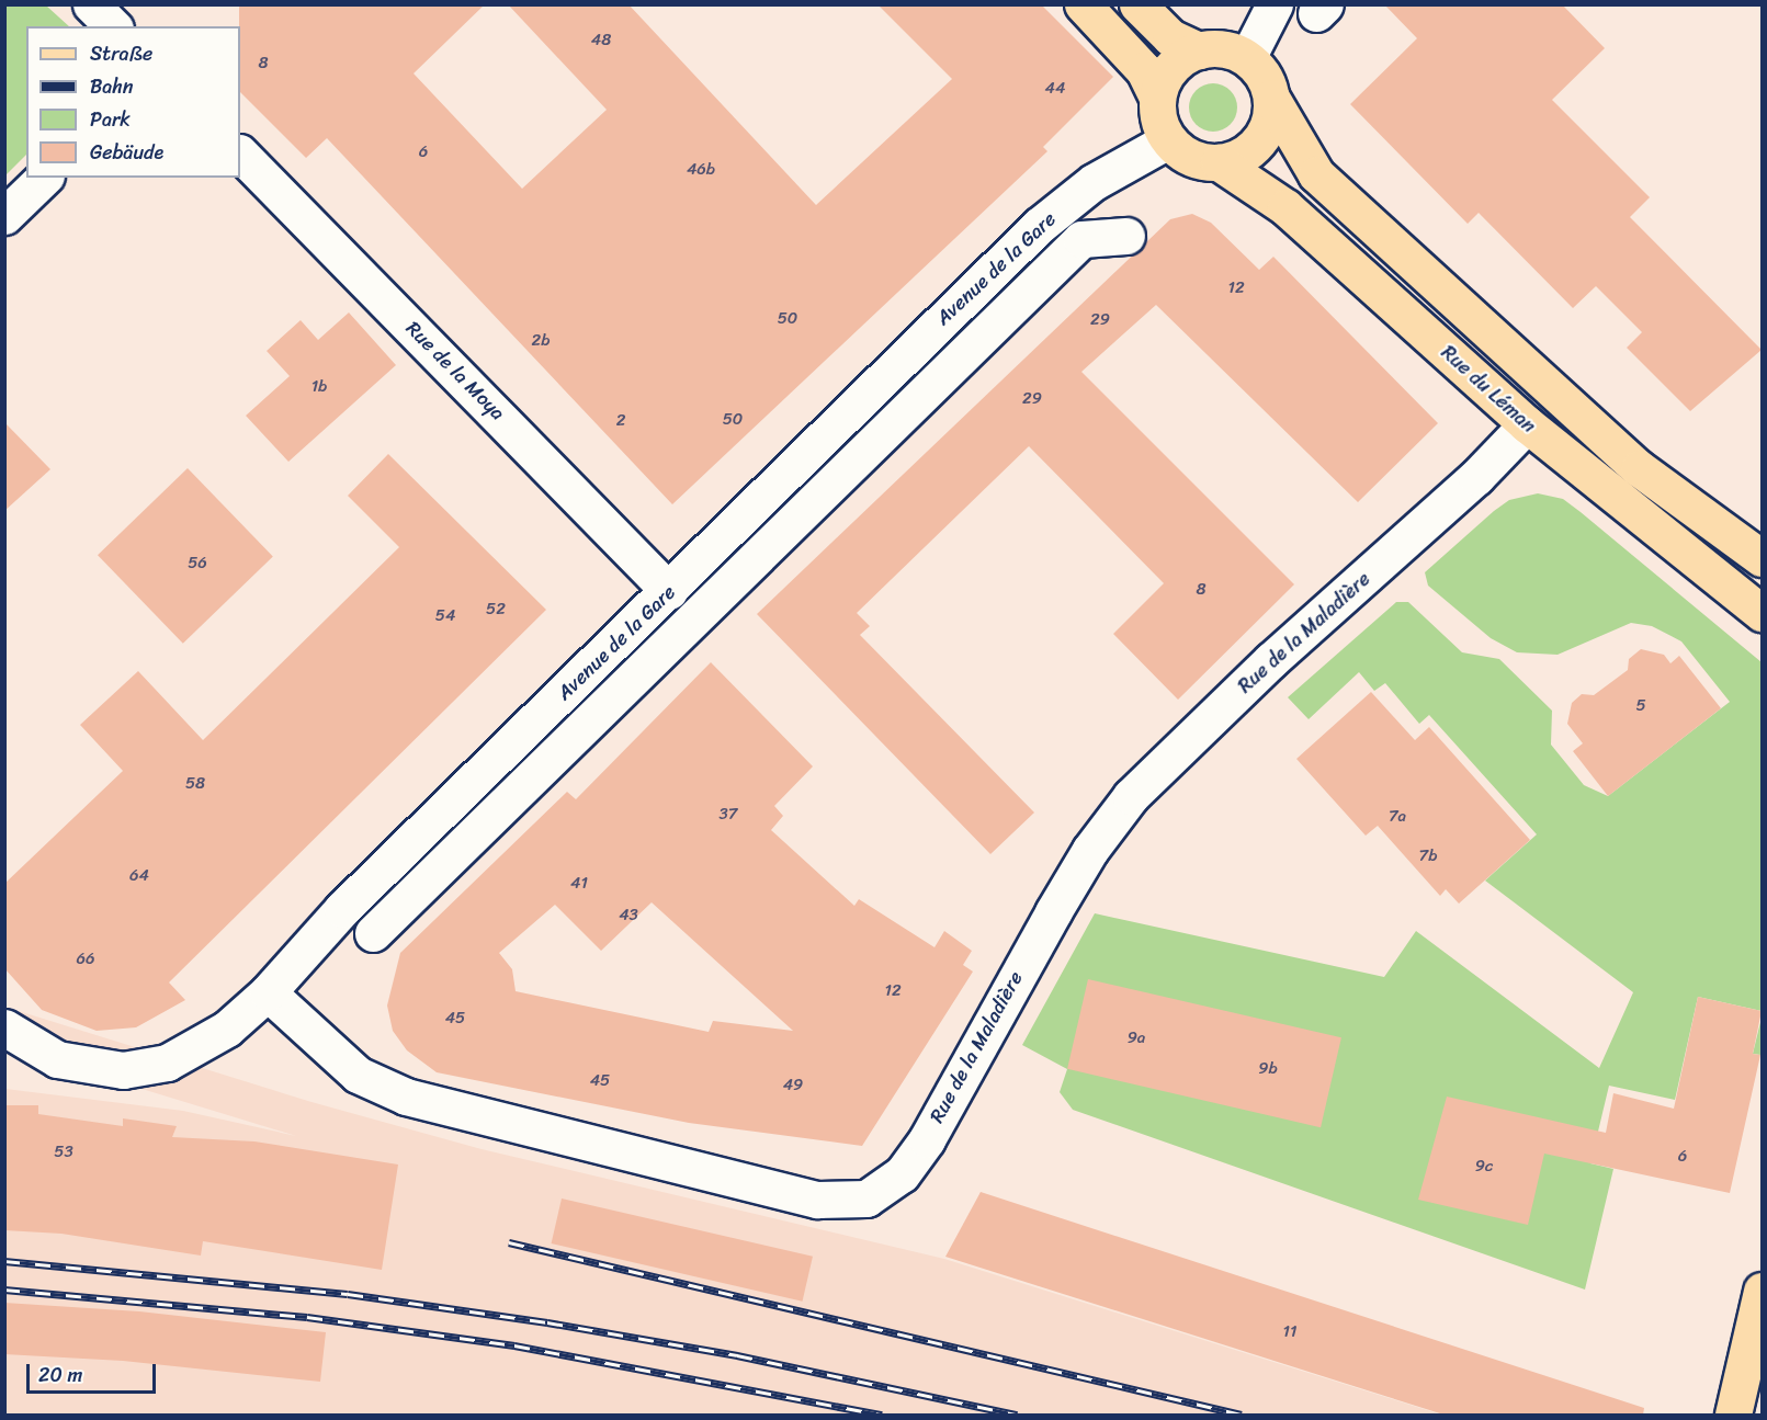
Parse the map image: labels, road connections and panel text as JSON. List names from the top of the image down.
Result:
{
  "streets": {
    "main road": ["Rue du Léman"],
    "street": ["Avenue de la Gare", "Rue de la Moya", "Rue de la Maladière"]
  },
  "crossings": [
    ["Avenue de la Gare", "Rue de la Moya"],
    ["Avenue de la Gare", "Rue du Léman"],
    ["Avenue de la Gare", "Rue de la Maladière"],
    ["Rue du Léman", "Rue de la Maladière"]
  ],
  "house_numbers": [
    "48",
    "8",
    "44",
    "6",
    "46b",
    "12",
    "50",
    "29",
    "2b",
    "1b",
    "29",
    "50",
    "2",
    "56",
    "8",
    "52",
    "54",
    "5",
    "58",
    "37",
    "7a",
    "7b",
    "64",
    "41",
    "43",
    "66",
    "12",
    "45",
    "9a",
    "9b",
    "45",
    "49",
    "53",
    "6",
    "9c",
    "11"
  ],
  "legend": [
    "Straße",
    "Bahn",
    "Park",
    "Gebäude"
  ],
  "scale_bar": "20 m"
}
